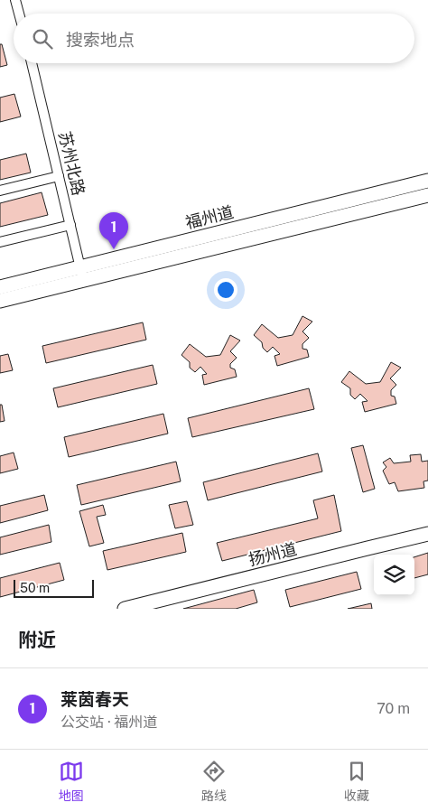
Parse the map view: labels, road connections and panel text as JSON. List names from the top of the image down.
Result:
{
  "streets": {
    "main road": ["福州道", "扬州道"],
    "street": ["苏州北路"]
  },
  "crossings": [
    ["苏州北路", "福州道"]
  ],
  "scale_bar": "50 m",
  "page": {
    "search": "搜索地点",
    "pins": "1",
    "scale": "50 m",
    "heading": "附近",
    "list": [
      {
        "mark": "1",
        "name": "莱茵春天",
        "note": "公交站 · 福州道",
        "value": "70 m"
      }
    ],
    "nav": ["地图", "路线", "收藏"]
  }
}
